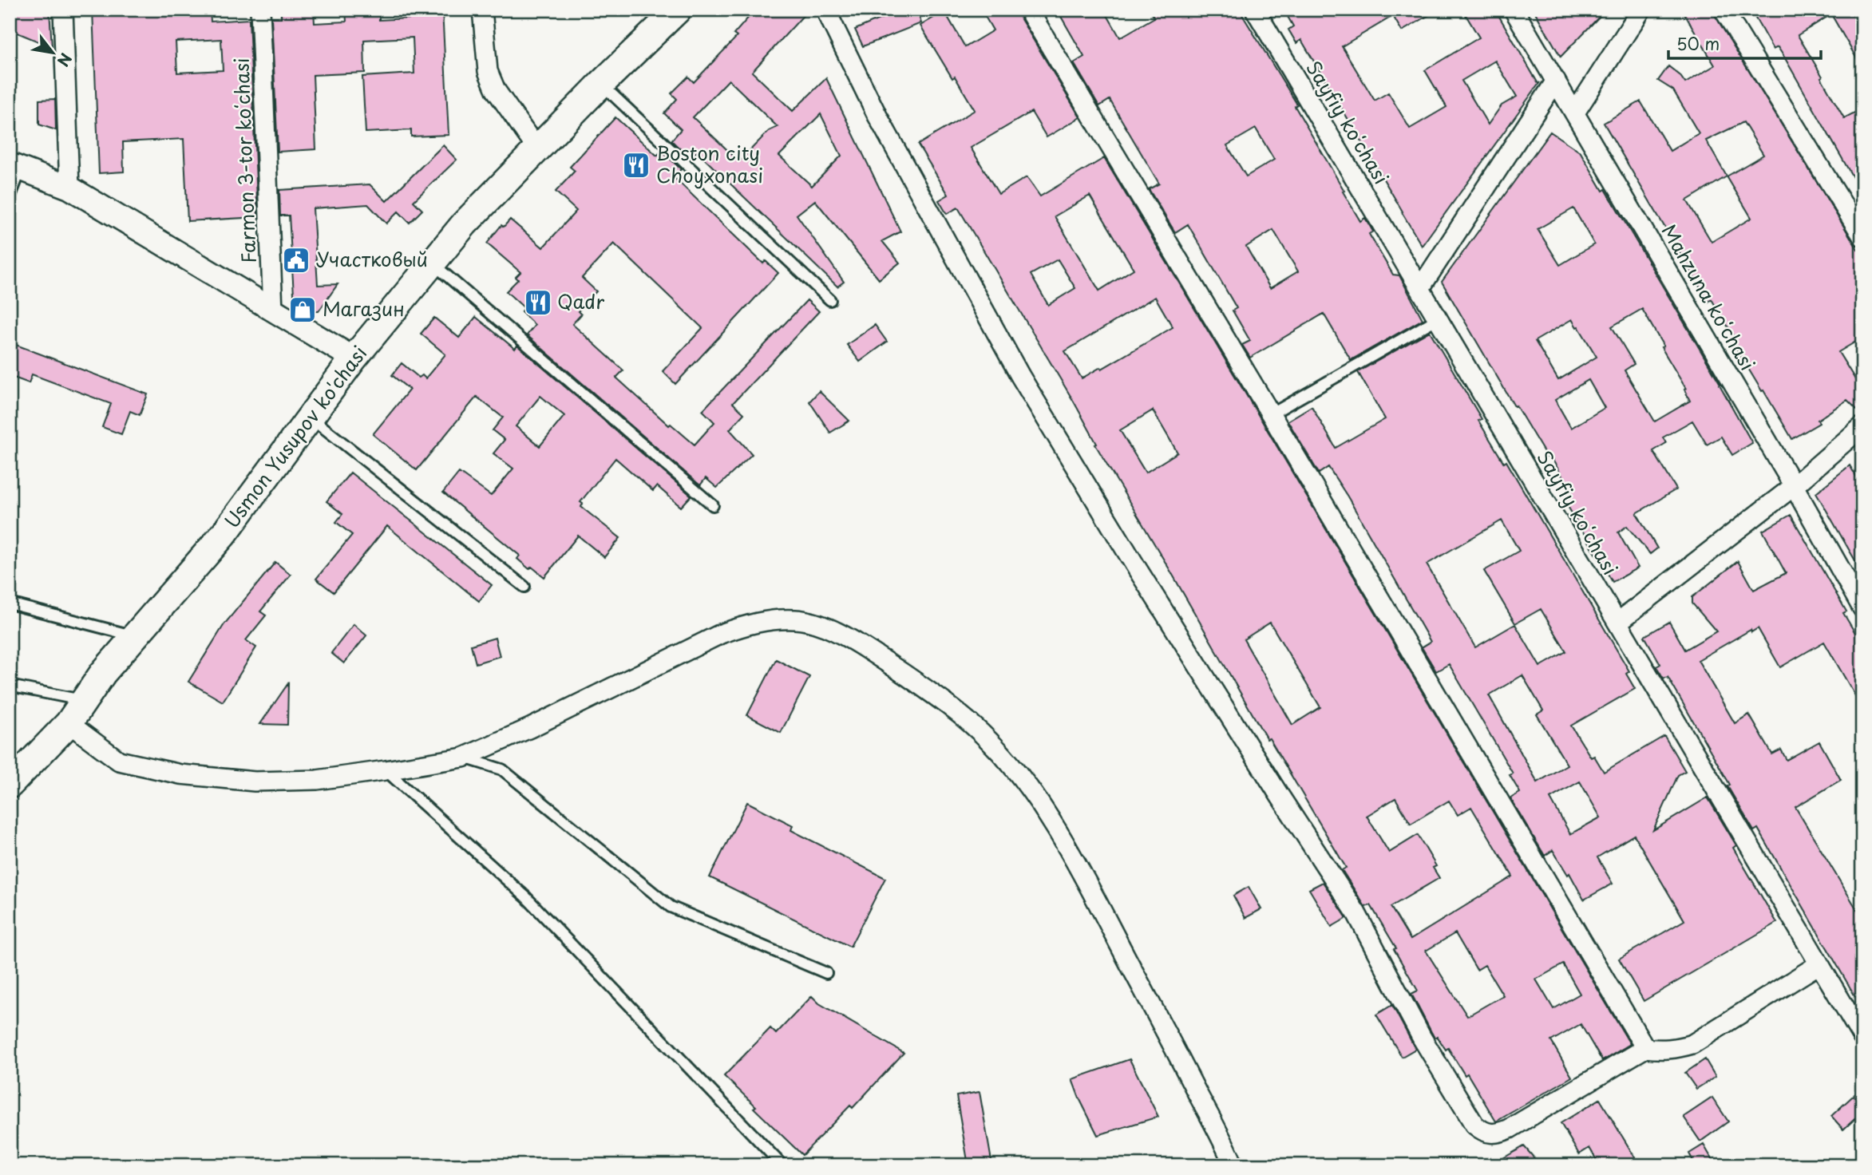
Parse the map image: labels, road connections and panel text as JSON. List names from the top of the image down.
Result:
{
  "streets": {
    "main road": ["Usmon Yusupov ko'chasi"],
    "street": ["Sayfiy koʻchasi", "Farmon 3-tor koʻchasi", "Mahzuna koʻchasi"]
  },
  "places": {
    "restaurant": ["Boston city Choyxonasi", "Qadr"],
    "public building": ["Участковый"],
    "shop": ["Магазин"]
  },
  "scale_bar": "50 m",
  "north": "bottom right"
}
